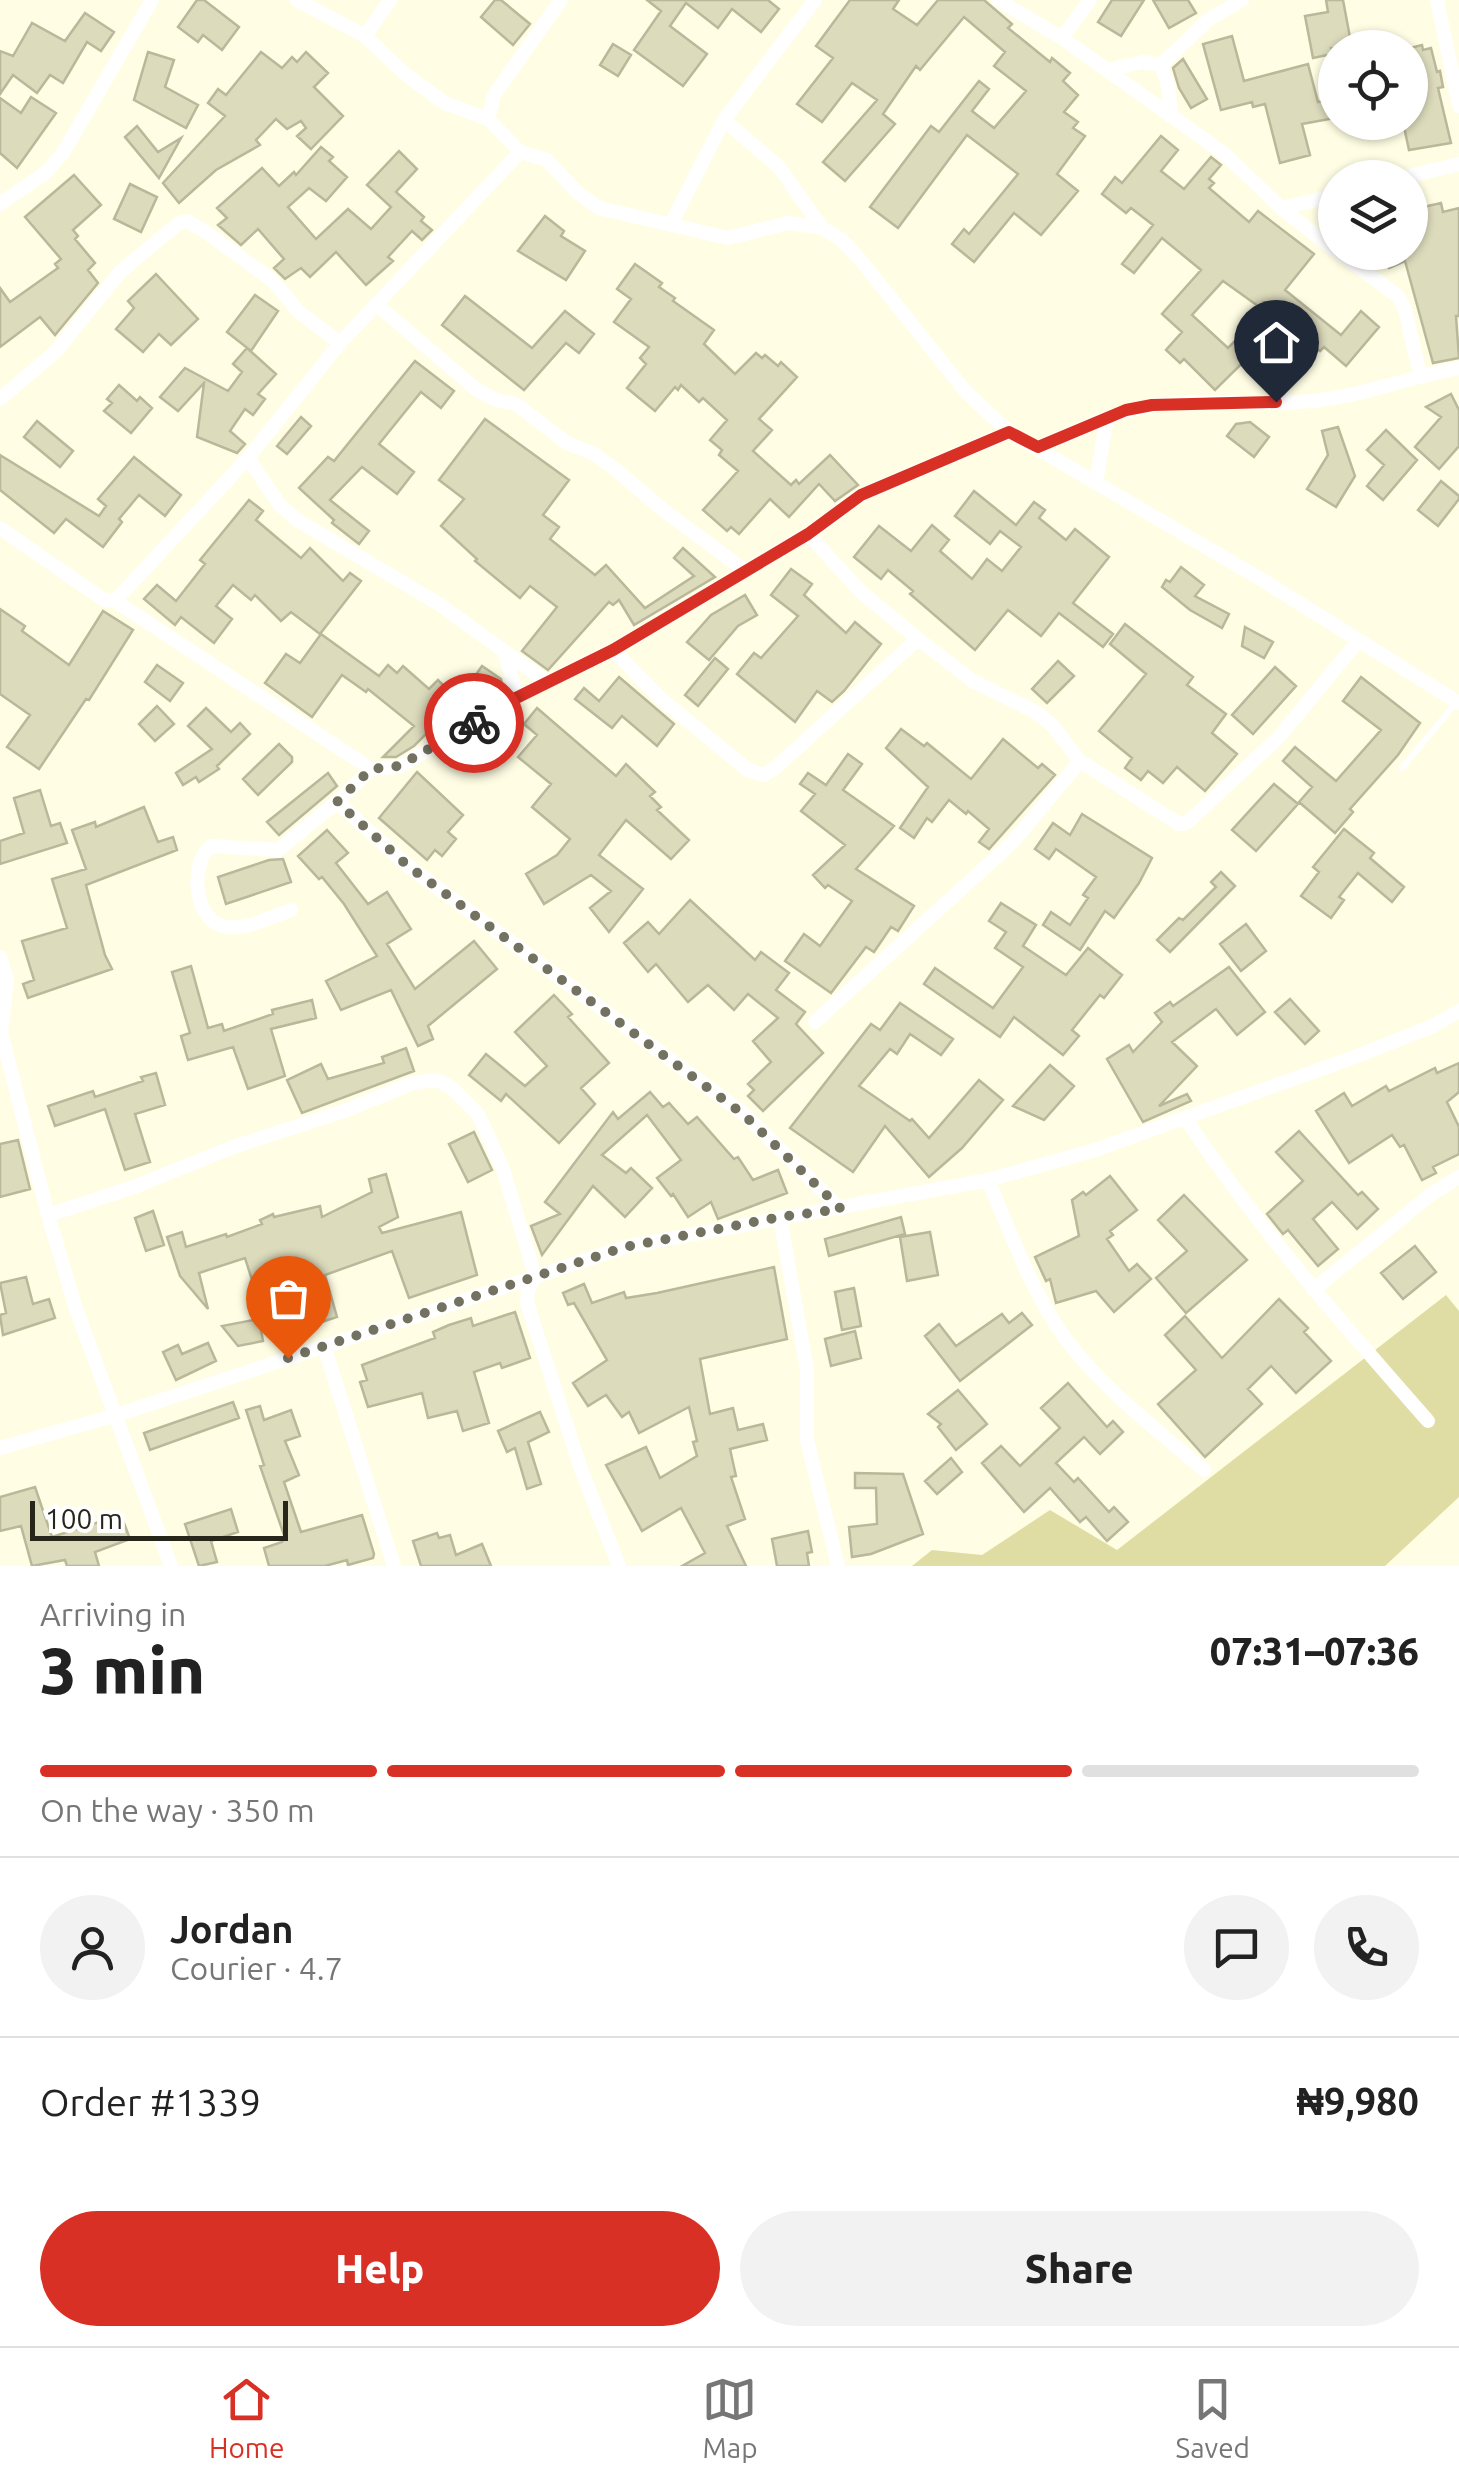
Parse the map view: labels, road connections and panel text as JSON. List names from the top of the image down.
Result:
{
  "scale_bar": "100 m",
  "page": {
    "scale": "100 m",
    "heading": ["3 min", "Arriving in", "07:31–07:36"],
    "panel": [
      "Jordan",
      "Courier · 4.7",
      "Order #1339",
      "₦9,980"
    ],
    "bar": "On the way · 350 m",
    "buttons": ["Help", "Share"],
    "tabs": ["Home", "Map", "Saved"]
  }
}
